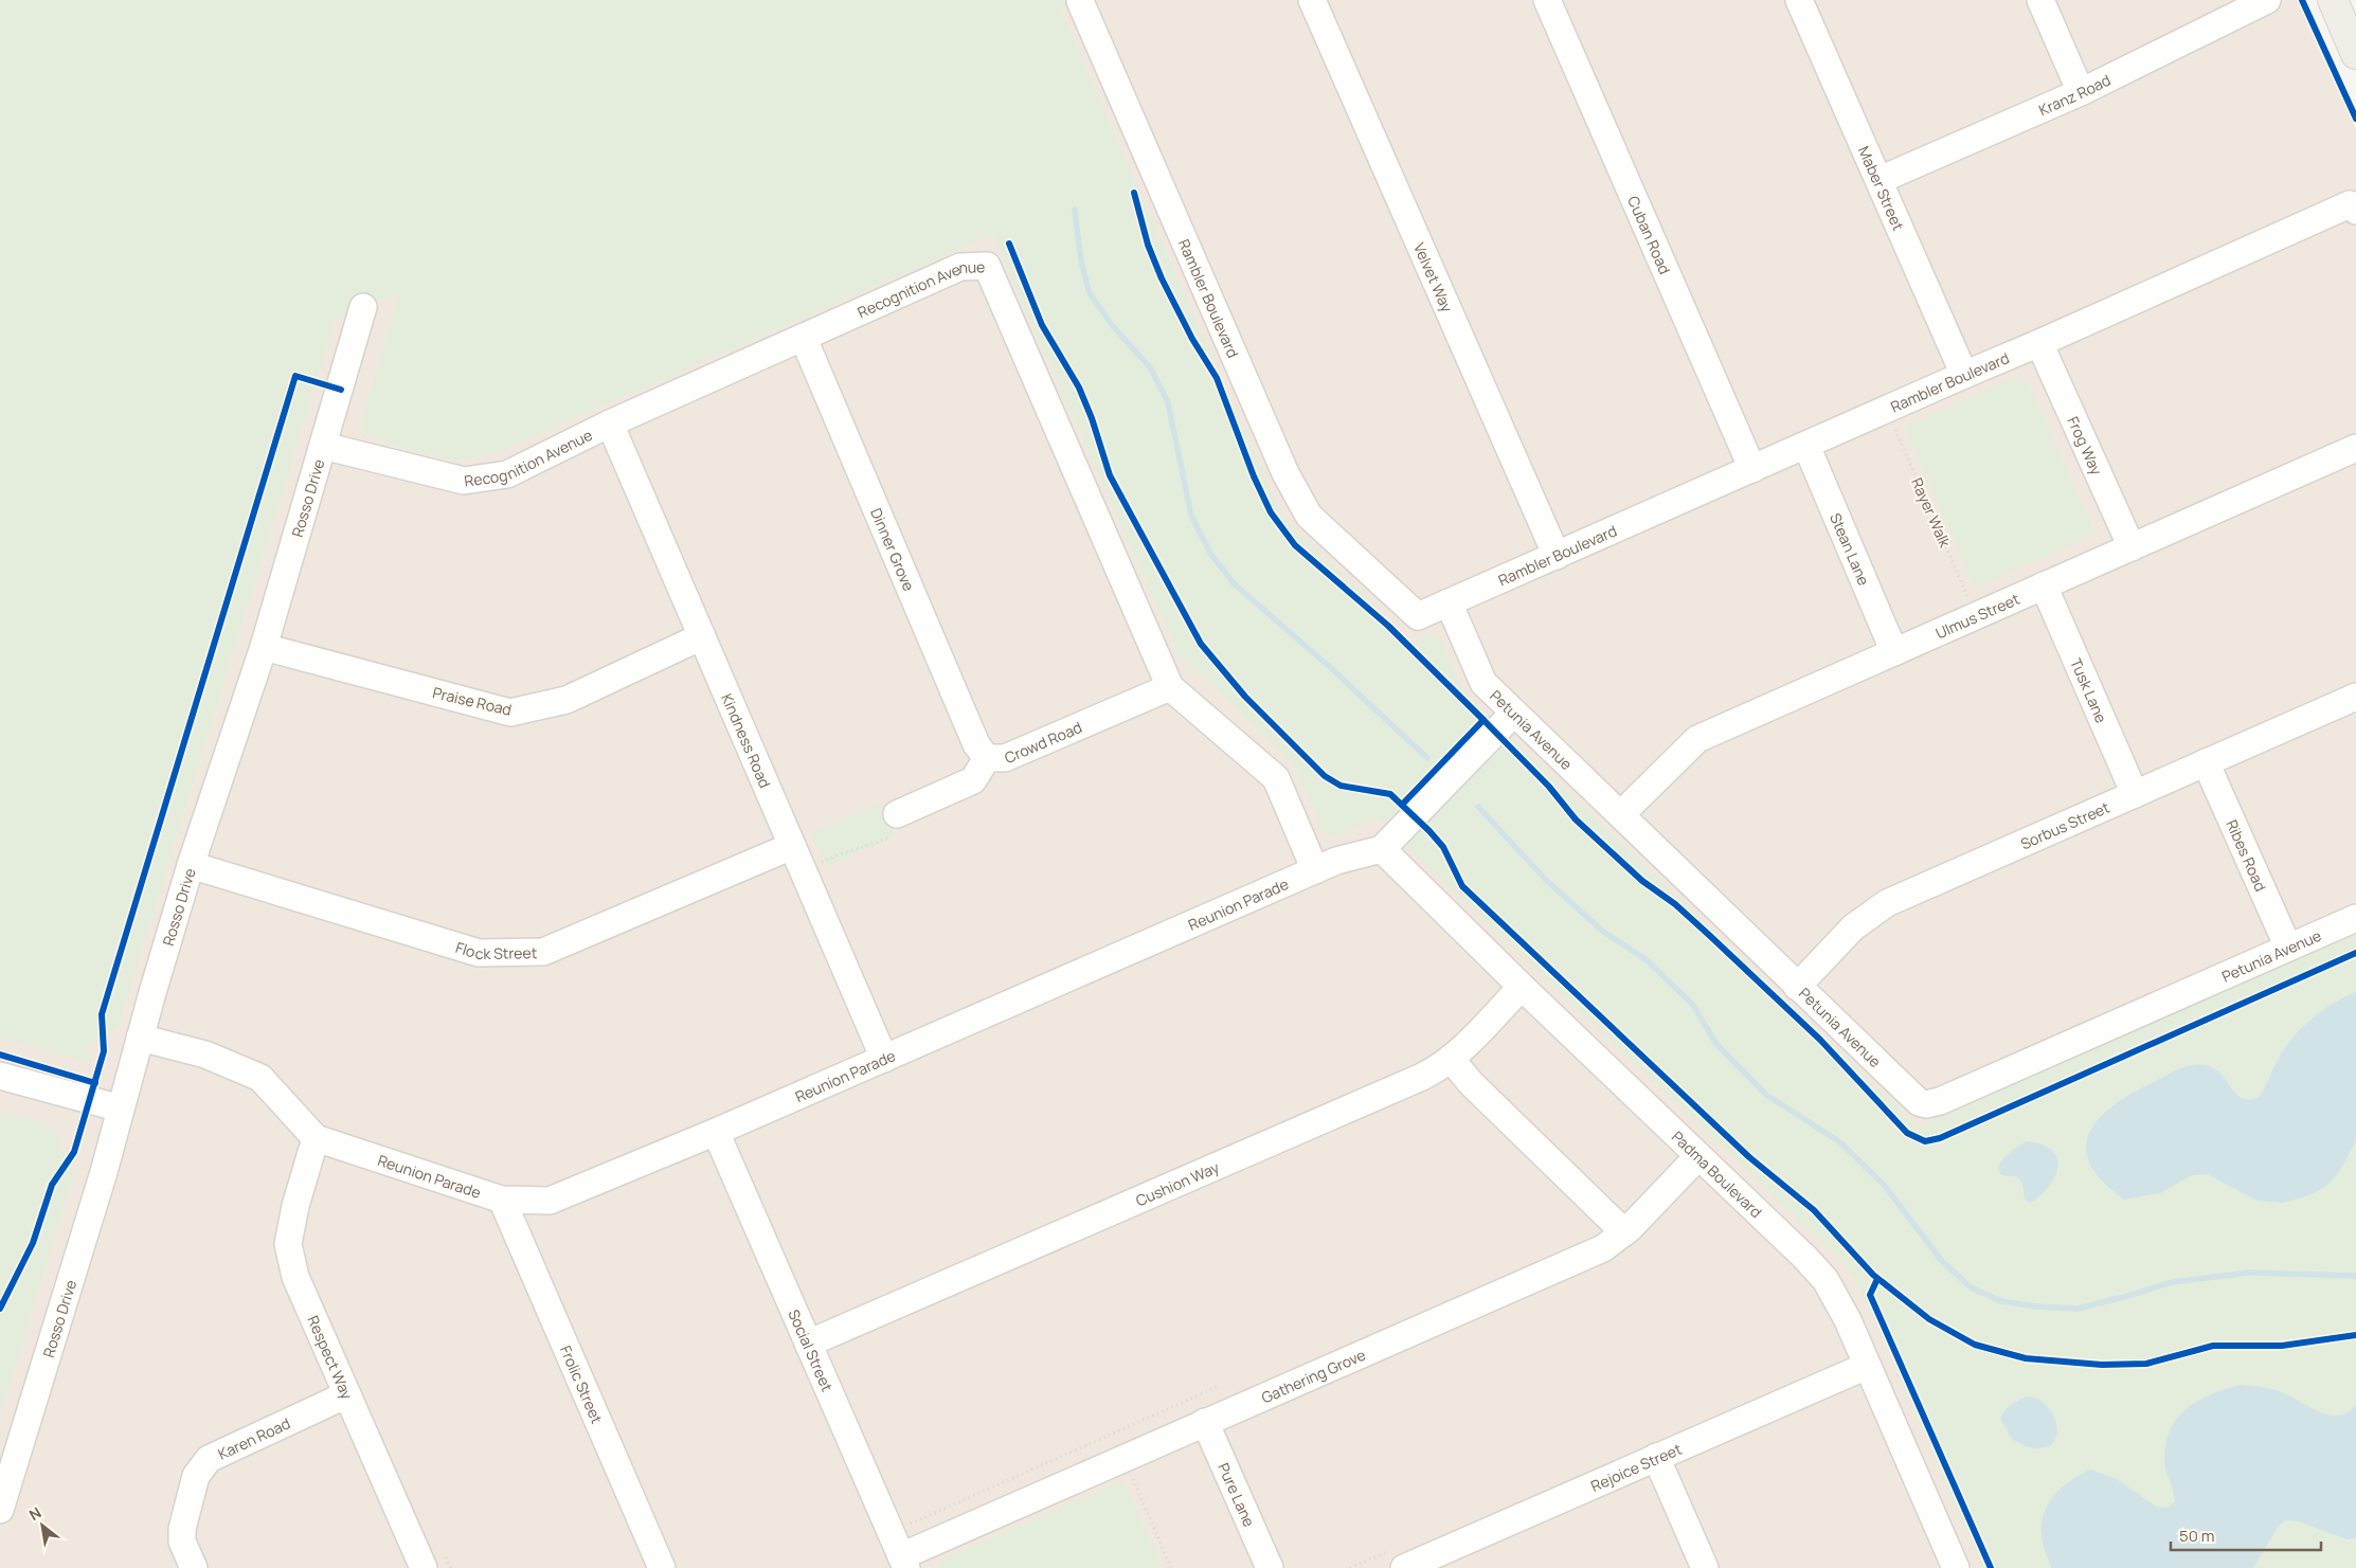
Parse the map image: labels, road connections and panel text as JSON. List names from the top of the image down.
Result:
{
  "streets": {
    "street": [
      "Kranz Road",
      "Maber Street",
      "Cuban Road",
      "Velvet Way",
      "Recognition Avenue",
      "Rambler Boulevard",
      "Frog Way",
      "Rosso Drive",
      "Stean Lane",
      "Dinner Grove",
      "Ulmus Street",
      "Tusk Lane",
      "Praise Road",
      "Petunia Avenue",
      "Crowd Road",
      "Kindness Road",
      "Sorbus Street",
      "Ribes Road",
      "Reunion Parade",
      "Flock Street",
      "Padma Boulevard",
      "Cushion Way",
      "Social Street",
      "Respect Way",
      "Gathering Grove",
      "Frolic Street",
      "Karen Road",
      "Rejoice Street",
      "Pure Lane"
    ],
    "path": ["Rayer Walk"]
  },
  "crossings": [
    ["Kranz Road", "Maber Street"],
    ["Maber Street", "Rambler Boulevard"],
    ["Cuban Road", "Rambler Boulevard"],
    ["Velvet Way", "Rambler Boulevard"],
    ["Recognition Avenue", "Rosso Drive"],
    ["Recognition Avenue", "Dinner Grove"],
    ["Recognition Avenue", "Crowd Road"],
    ["Recognition Avenue", "Kindness Road"],
    ["Recognition Avenue", "Reunion Parade"],
    ["Rambler Boulevard", "Frog Way"],
    ["Rambler Boulevard", "Rayer Walk"],
    ["Rambler Boulevard", "Stean Lane"],
    ["Rambler Boulevard", "Petunia Avenue"],
    ["Frog Way", "Ulmus Street"],
    ["Rosso Drive", "Praise Road"],
    ["Rosso Drive", "Reunion Parade"],
    ["Rosso Drive", "Flock Street"],
    ["Rayer Walk", "Ulmus Street"],
    ["Stean Lane", "Ulmus Street"],
    ["Dinner Grove", "Crowd Road"],
    ["Ulmus Street", "Tusk Lane"],
    ["Ulmus Street", "Petunia Avenue"],
    ["Tusk Lane", "Sorbus Street"],
    ["Praise Road", "Kindness Road"],
    ["Petunia Avenue", "Sorbus Street"],
    ["Petunia Avenue", "Ribes Road"],
    ["Kindness Road", "Reunion Parade"],
    ["Kindness Road", "Flock Street"],
    ["Sorbus Street", "Ribes Road"],
    ["Reunion Parade", "Padma Boulevard"],
    ["Reunion Parade", "Social Street"],
    ["Reunion Parade", "Respect Way"],
    ["Reunion Parade", "Frolic Street"],
    ["Padma Boulevard", "Cushion Way"],
    ["Padma Boulevard", "Gathering Grove"],
    ["Padma Boulevard", "Rejoice Street"],
    ["Cushion Way", "Social Street"],
    ["Social Street", "Gathering Grove"],
    ["Respect Way", "Karen Road"],
    ["Gathering Grove", "Pure Lane"]
  ],
  "scale_bar": "50 m",
  "north": "top left"
}
